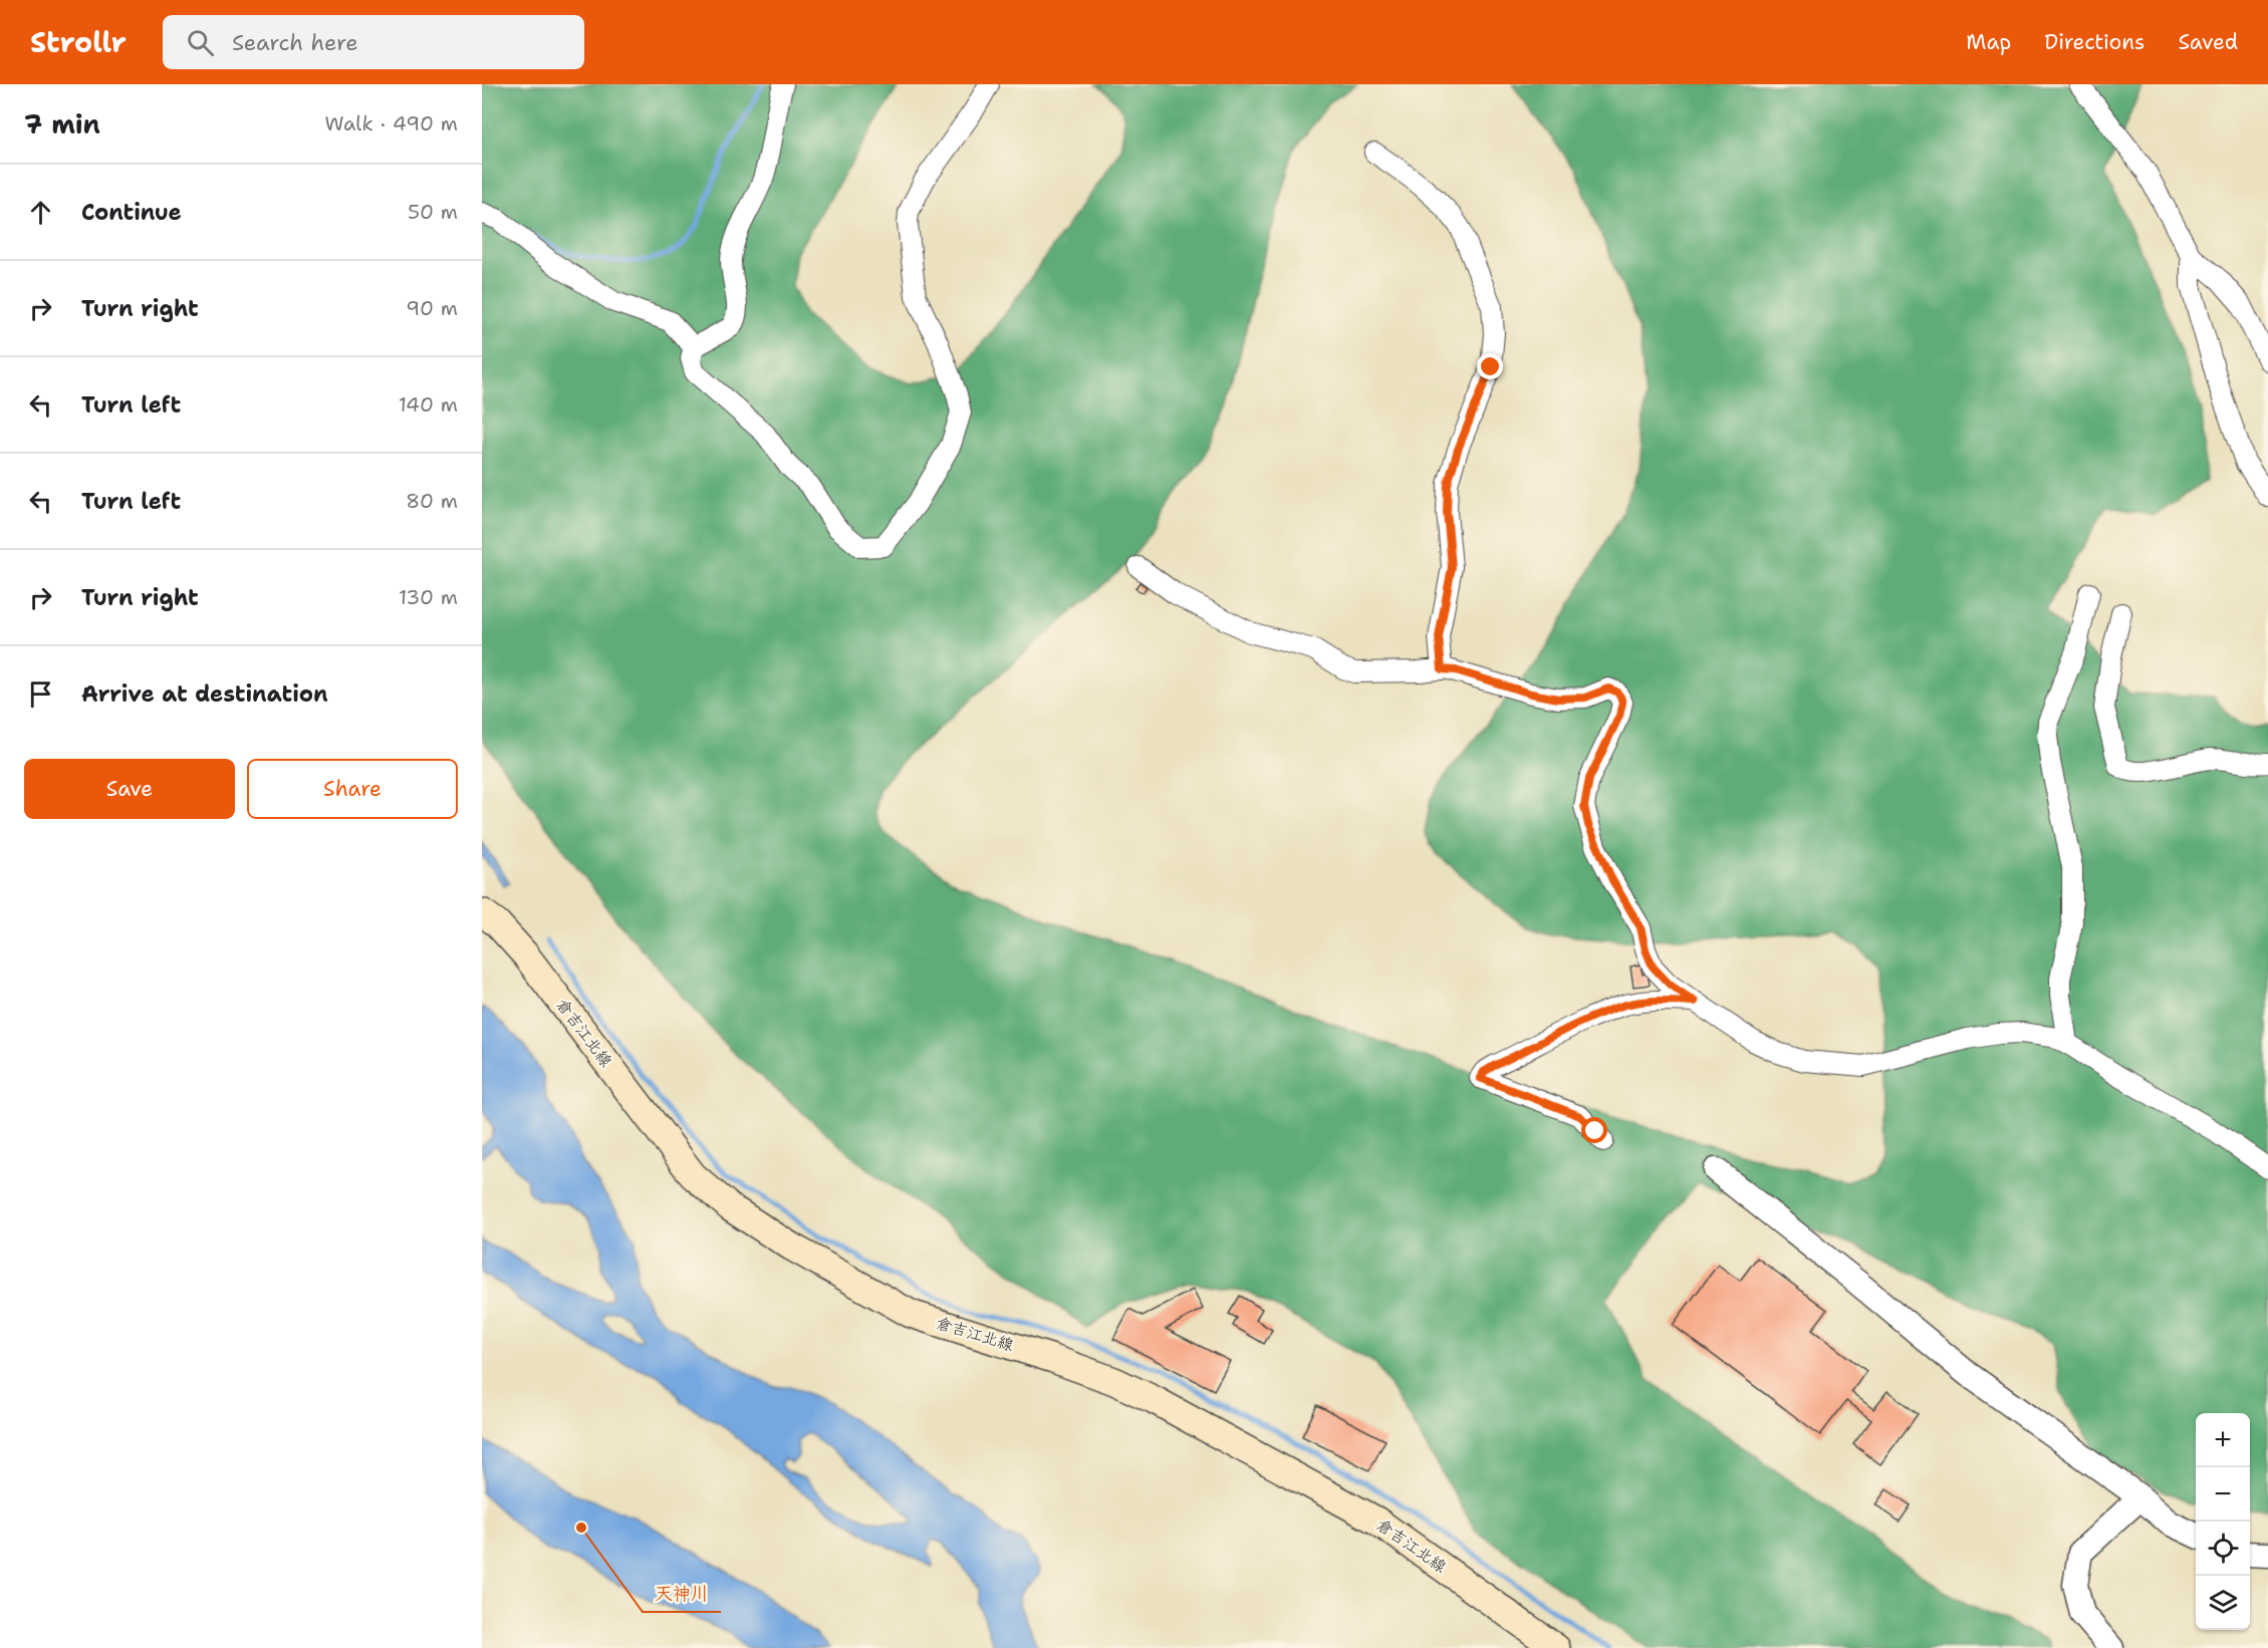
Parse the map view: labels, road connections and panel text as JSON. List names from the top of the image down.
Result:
{
  "streets": {
    "main road": ["倉吉江北線"]
  },
  "places": ["天神川"],
  "page": {
    "header": "Strollr",
    "search": "Search here",
    "nav": ["Map", "Directions", "Saved"],
    "heading": ["7 min", "Walk · 490 m"],
    "list": [
      ["Continue", "50 m"],
      ["Turn right", "90 m"],
      ["Turn left", "140 m"],
      ["Turn left", "80 m"],
      ["Turn right", "130 m"],
      "Arrive at destination"
    ],
    "buttons": ["Save", "Share"],
    "map_buttons": ["+", "−"]
  }
}
